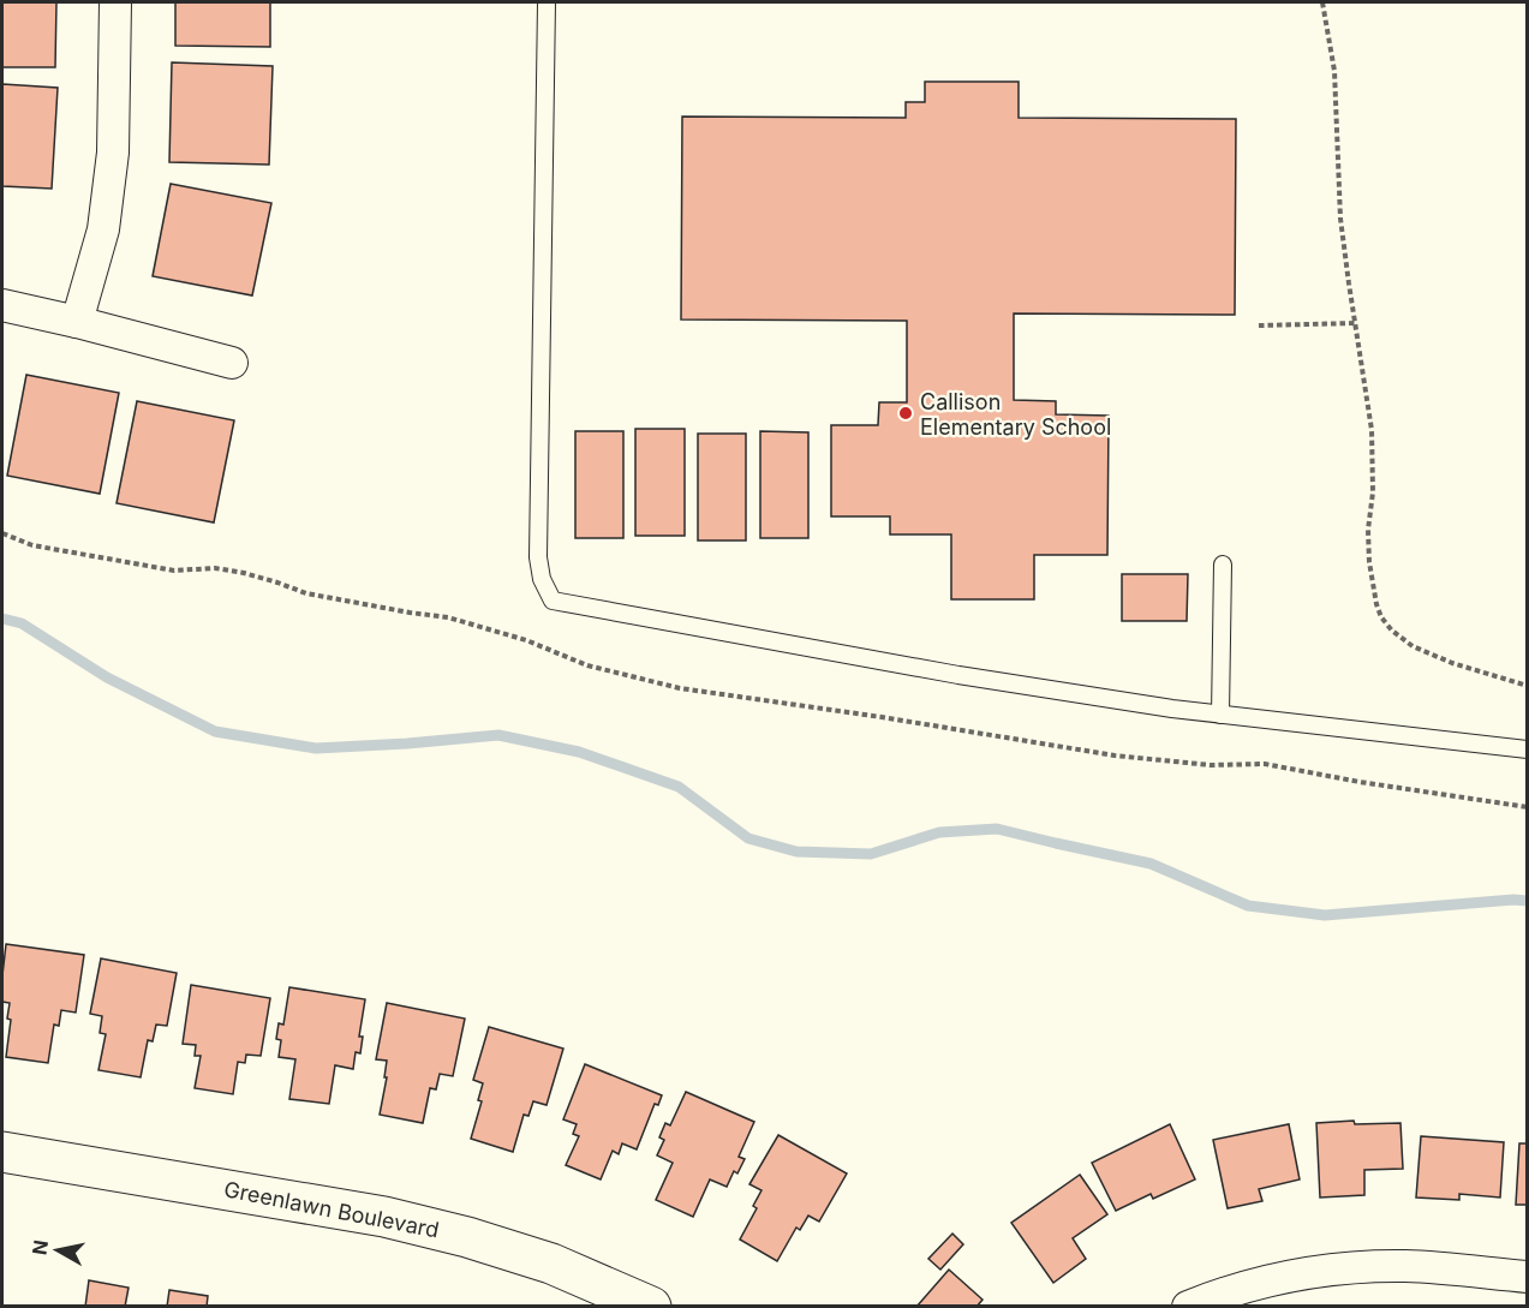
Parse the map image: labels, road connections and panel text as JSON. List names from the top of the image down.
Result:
{
  "streets": {
    "street": ["Greenlawn Boulevard"]
  },
  "places": ["Callison Elementary School"],
  "north": "left"
}
